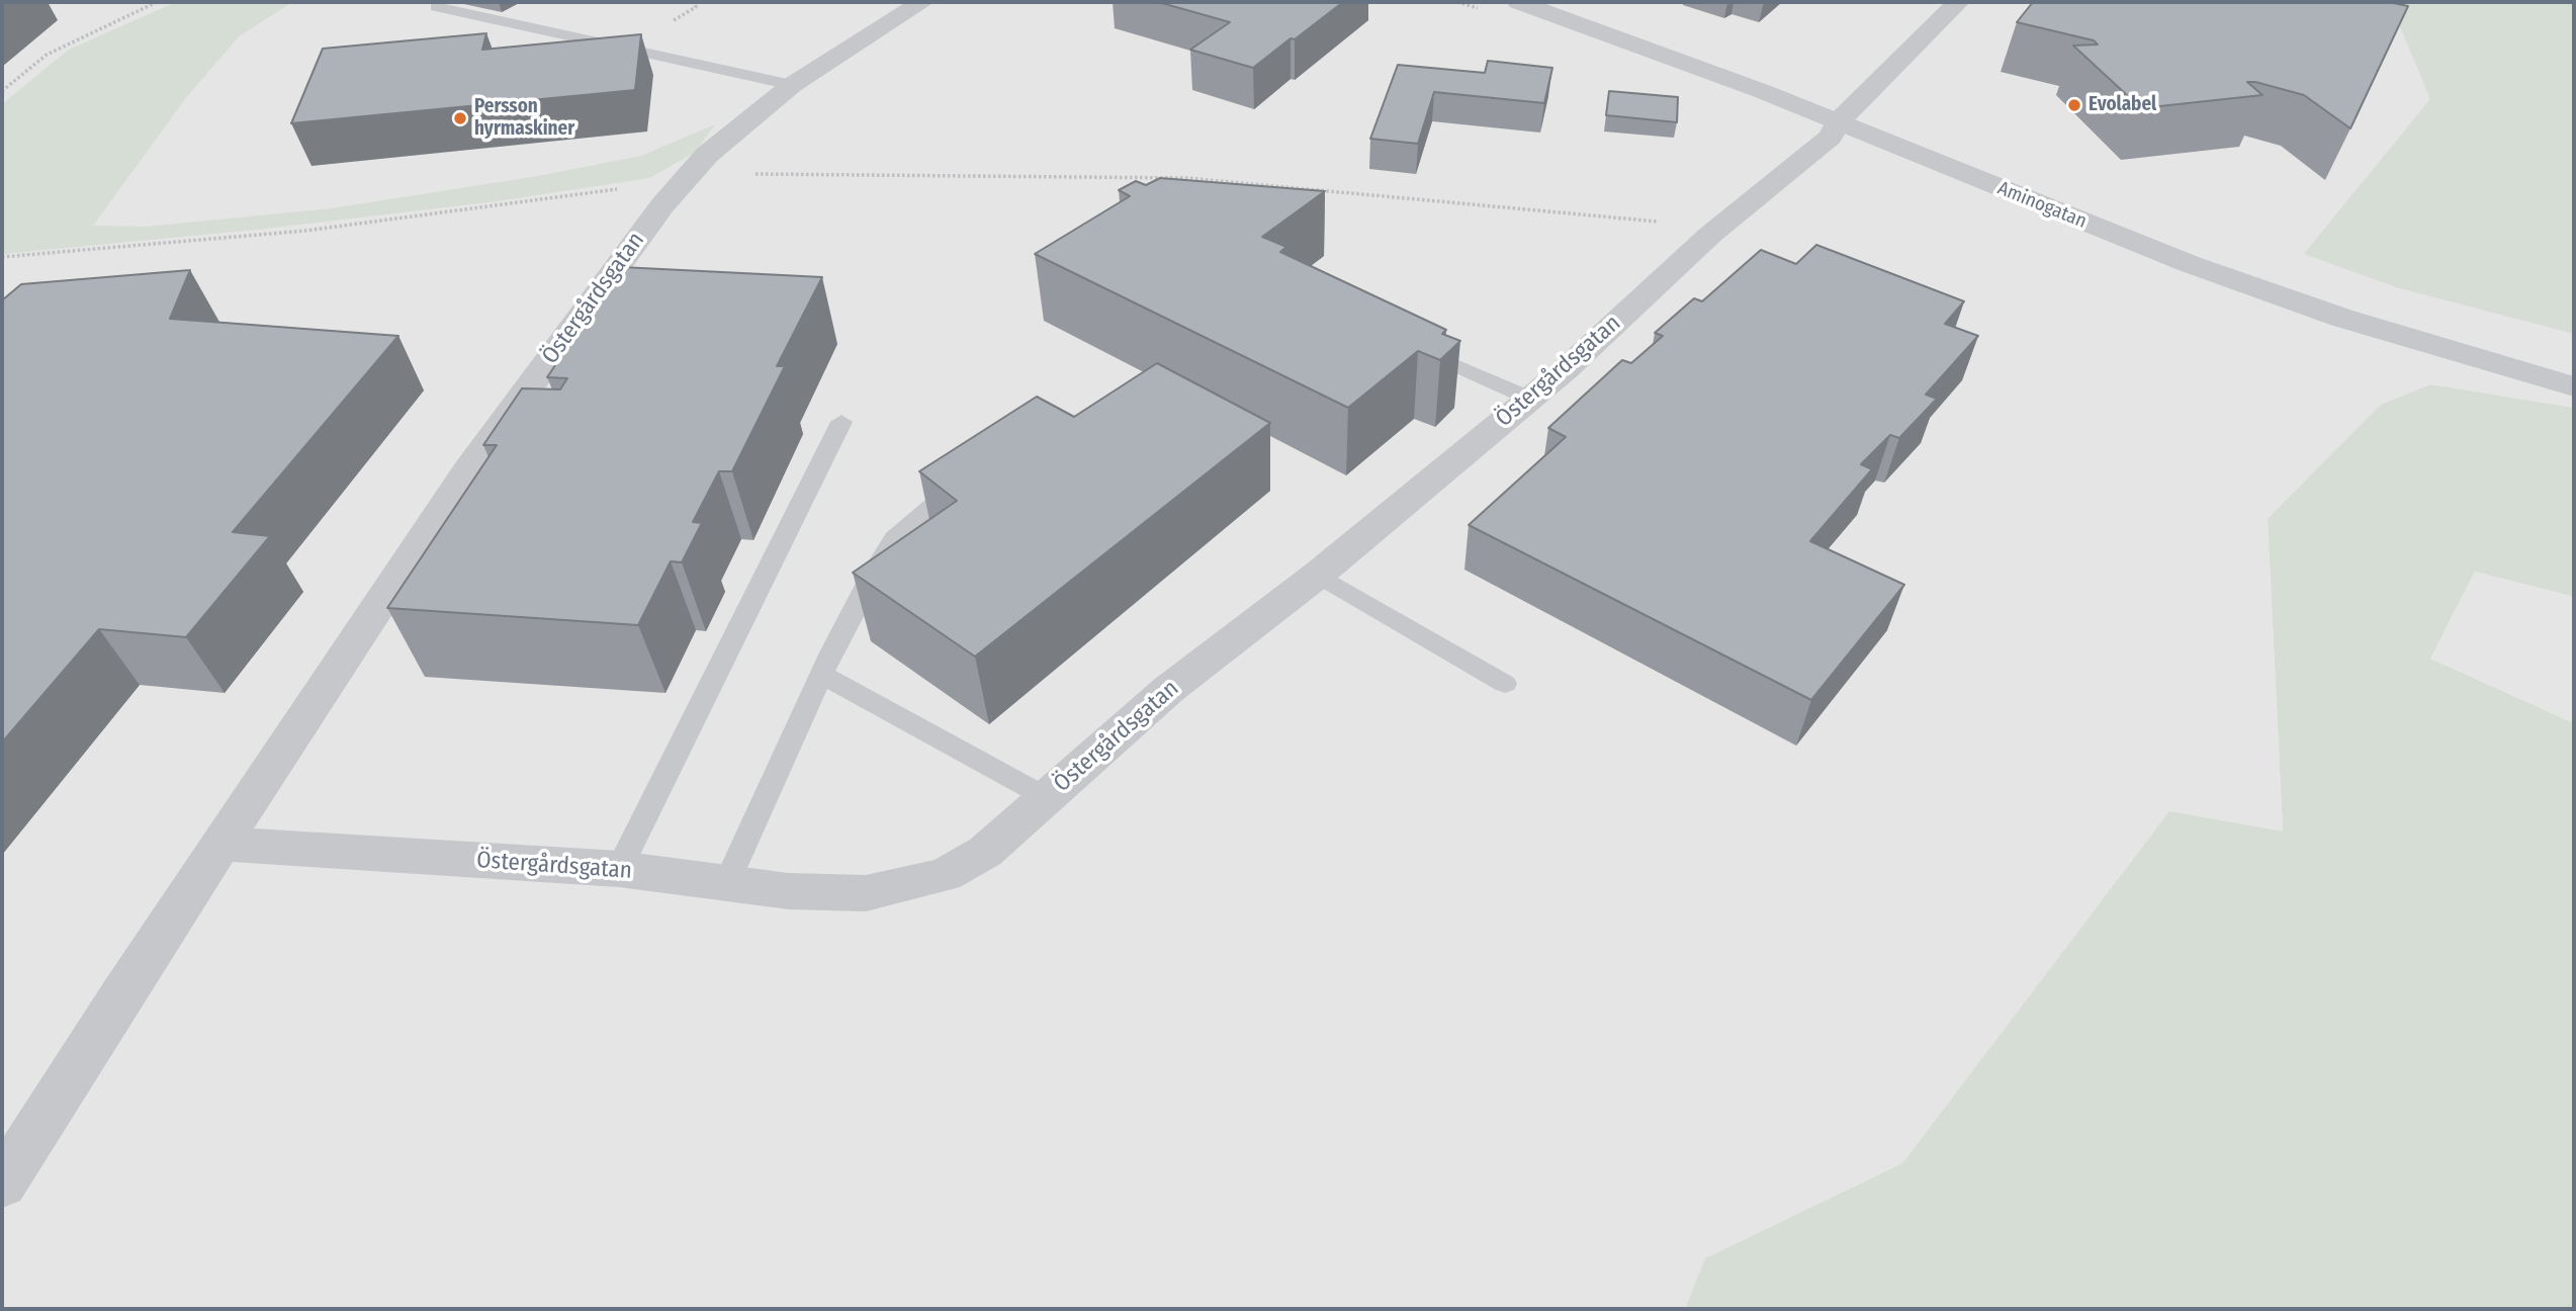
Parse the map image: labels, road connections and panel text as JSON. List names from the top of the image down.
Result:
{
  "streets": {
    "street": ["Aminogatan", "Östergårdsgatan"]
  },
  "crossings": [
    ["Aminogatan", "Östergårdsgatan"]
  ],
  "places": ["Evolabel", "Persson hyrmaskiner"]
}
